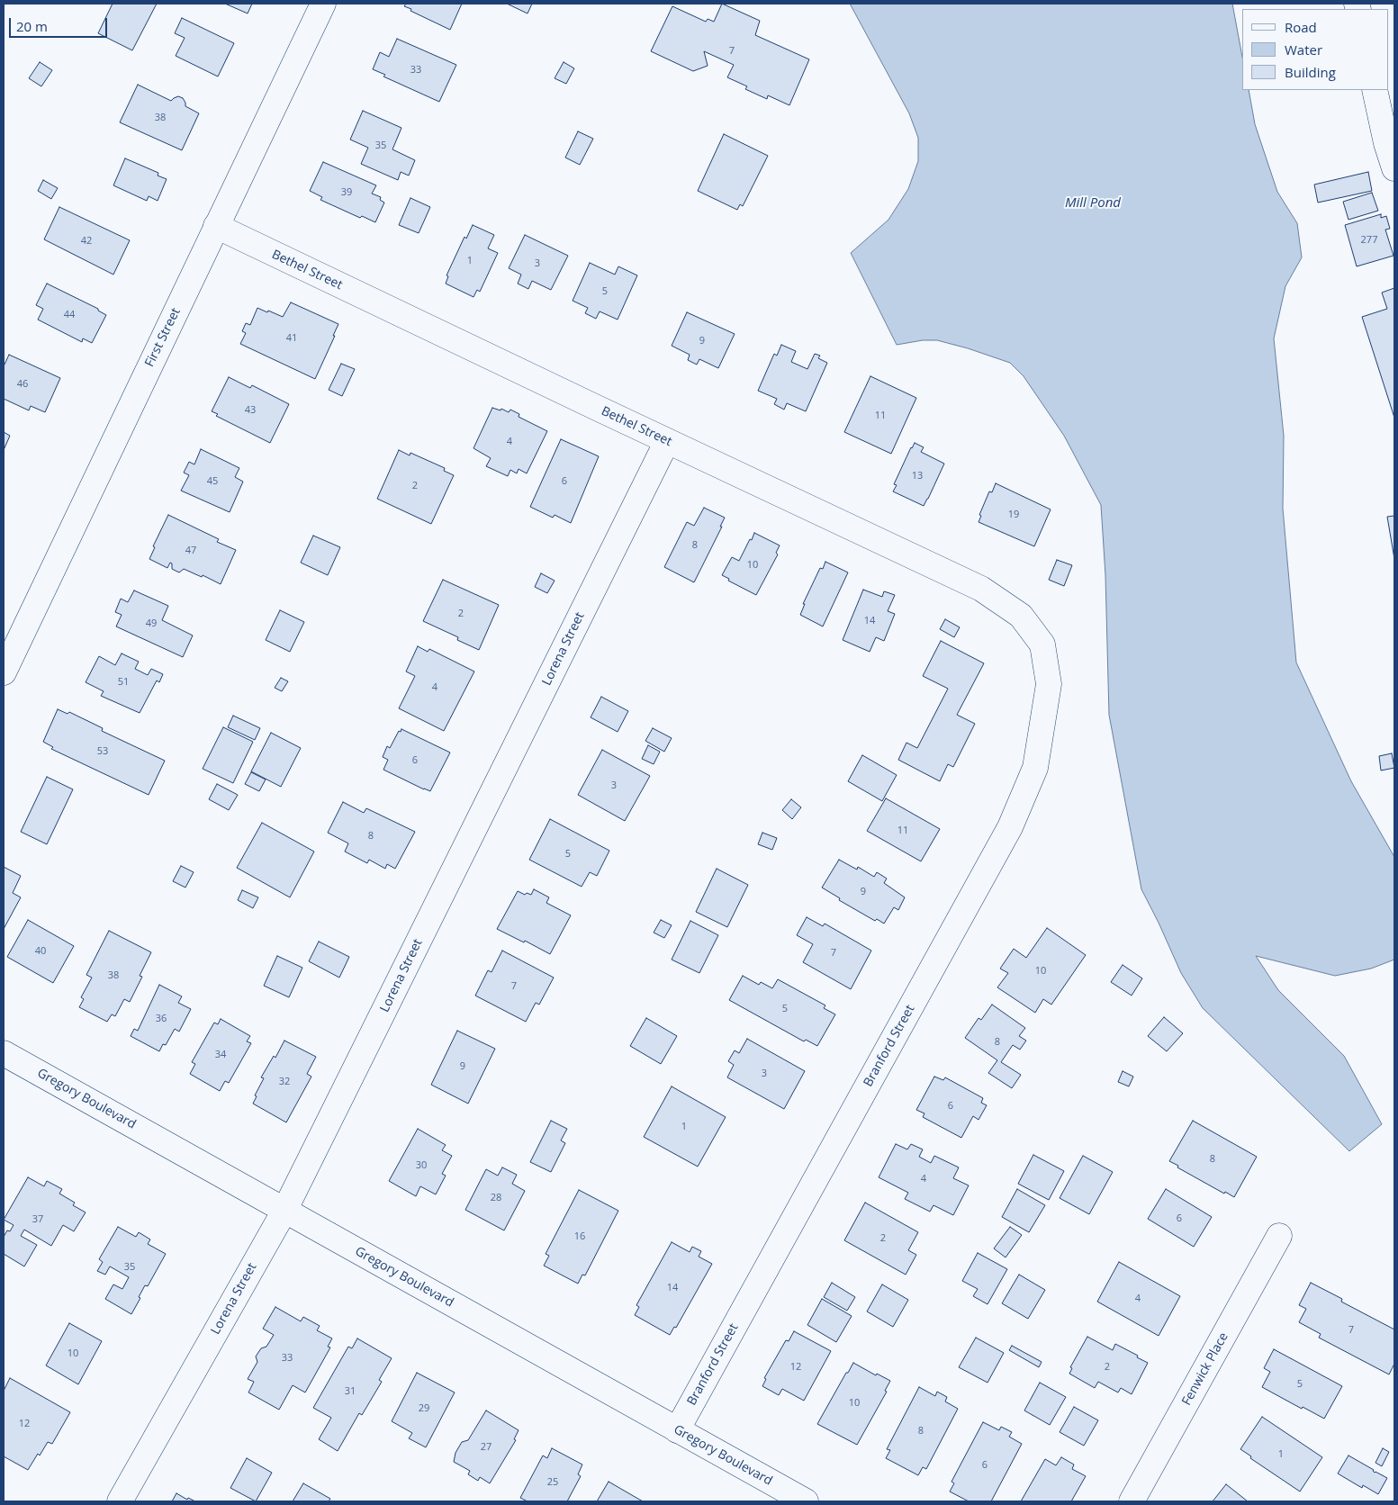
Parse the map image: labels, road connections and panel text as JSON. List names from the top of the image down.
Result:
{
  "streets": {
    "street": [
      "Bethel Street",
      "First Street",
      "Lorena Street",
      "Branford Street",
      "Gregory Boulevard",
      "Fenwick Place"
    ]
  },
  "crossings": [
    ["Bethel Street", "First Street"],
    ["Bethel Street", "Lorena Street"],
    ["Bethel Street", "Branford Street"],
    ["Lorena Street", "Gregory Boulevard"],
    ["Branford Street", "Gregory Boulevard"]
  ],
  "water": ["Mill Pond"],
  "house_numbers": [
    "7",
    "33",
    "38",
    "35",
    "39",
    "277",
    "42",
    "1",
    "3",
    "5",
    "44",
    "41",
    "9",
    "46",
    "43",
    "11",
    "4",
    "13",
    "45",
    "6",
    "2",
    "19",
    "8",
    "47",
    "10",
    "2",
    "14",
    "49",
    "51",
    "4",
    "53",
    "6",
    "3",
    "11",
    "8",
    "5",
    "9",
    "40",
    "7",
    "10",
    "38",
    "7",
    "5",
    "36",
    "8",
    "34",
    "9",
    "3",
    "32",
    "6",
    "1",
    "8",
    "30",
    "4",
    "28",
    "6",
    "37",
    "16",
    "2",
    "35",
    "14",
    "4",
    "7",
    "10",
    "33",
    "12",
    "2",
    "5",
    "31",
    "10",
    "29",
    "12",
    "8",
    "27",
    "1",
    "6",
    "25"
  ],
  "legend": ["Road", "Water", "Building"],
  "scale_bar": "20 m"
}
